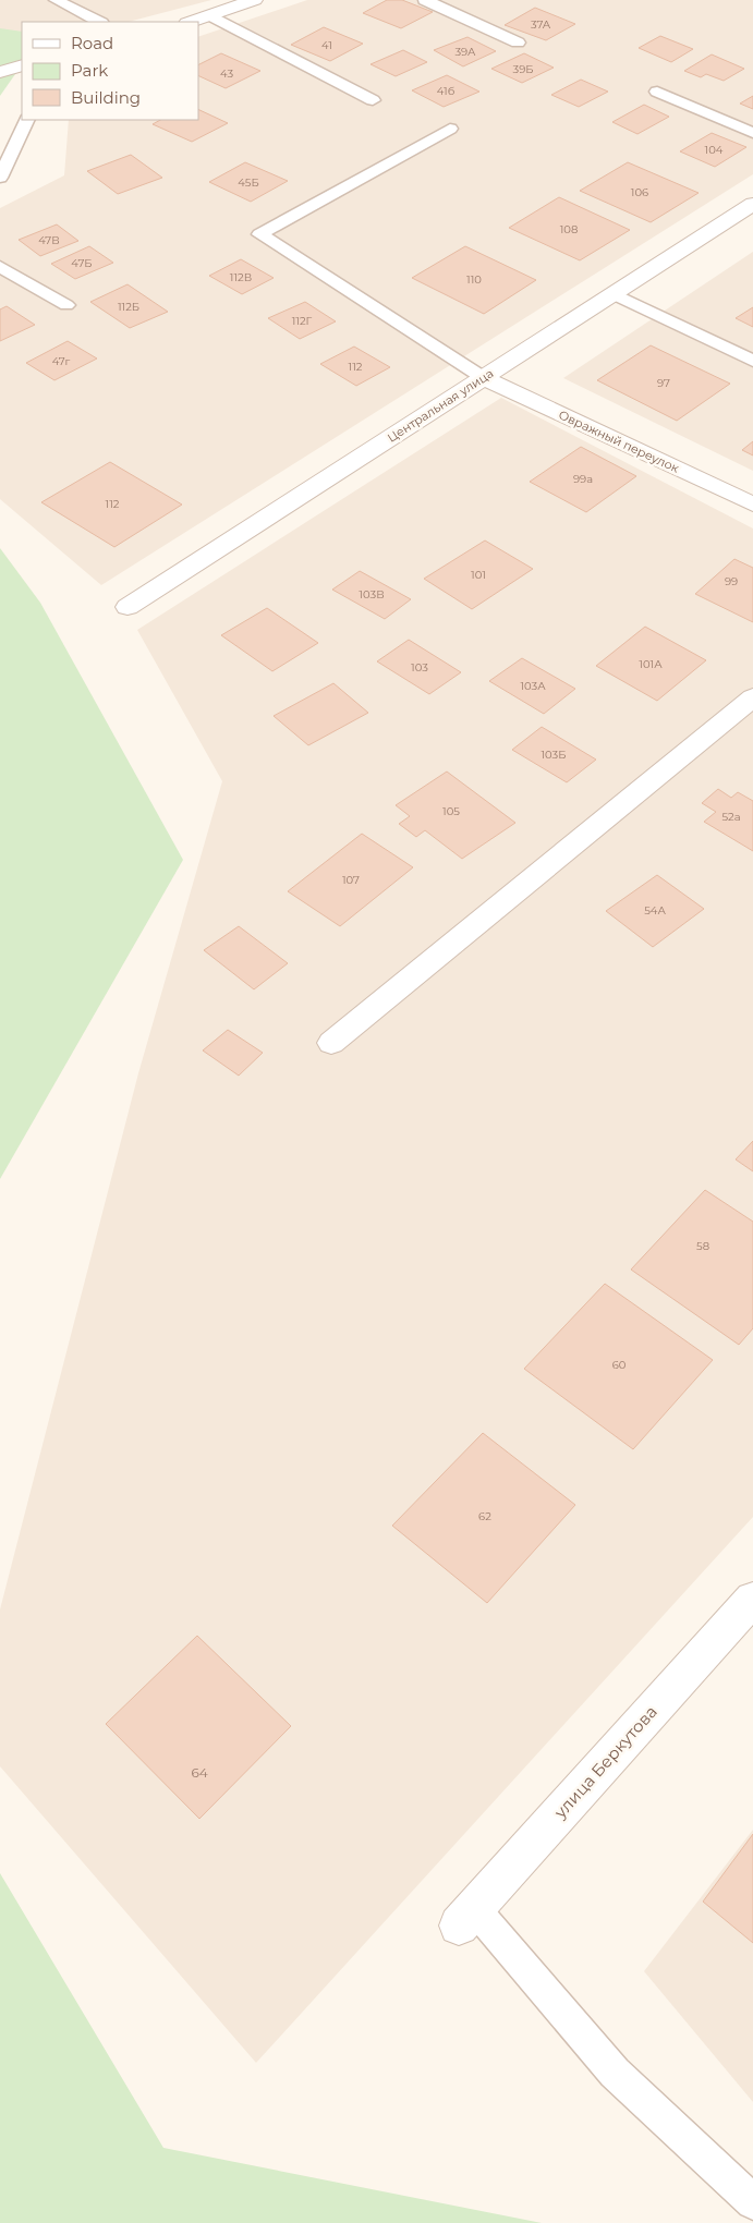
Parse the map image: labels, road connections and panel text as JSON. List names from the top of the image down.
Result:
{
  "streets": {
    "street": ["Центральная улица", "Овражный переулок", "улица Беркутова"]
  },
  "crossings": [
    ["Центральная улица", "Овражный переулок"]
  ],
  "house_numbers": [
    "37А",
    "41",
    "39А",
    "39Б",
    "43",
    "41б",
    "104",
    "45Б",
    "106",
    "108",
    "47В",
    "47Б",
    "112В",
    "110",
    "112Б",
    "112Г",
    "47г",
    "112",
    "97",
    "99а",
    "112",
    "101",
    "99",
    "103В",
    "101А",
    "103",
    "103А",
    "103Б",
    "105",
    "52а",
    "107",
    "54А",
    "58",
    "60",
    "62",
    "64"
  ],
  "legend": ["Road", "Park", "Building"]
}
